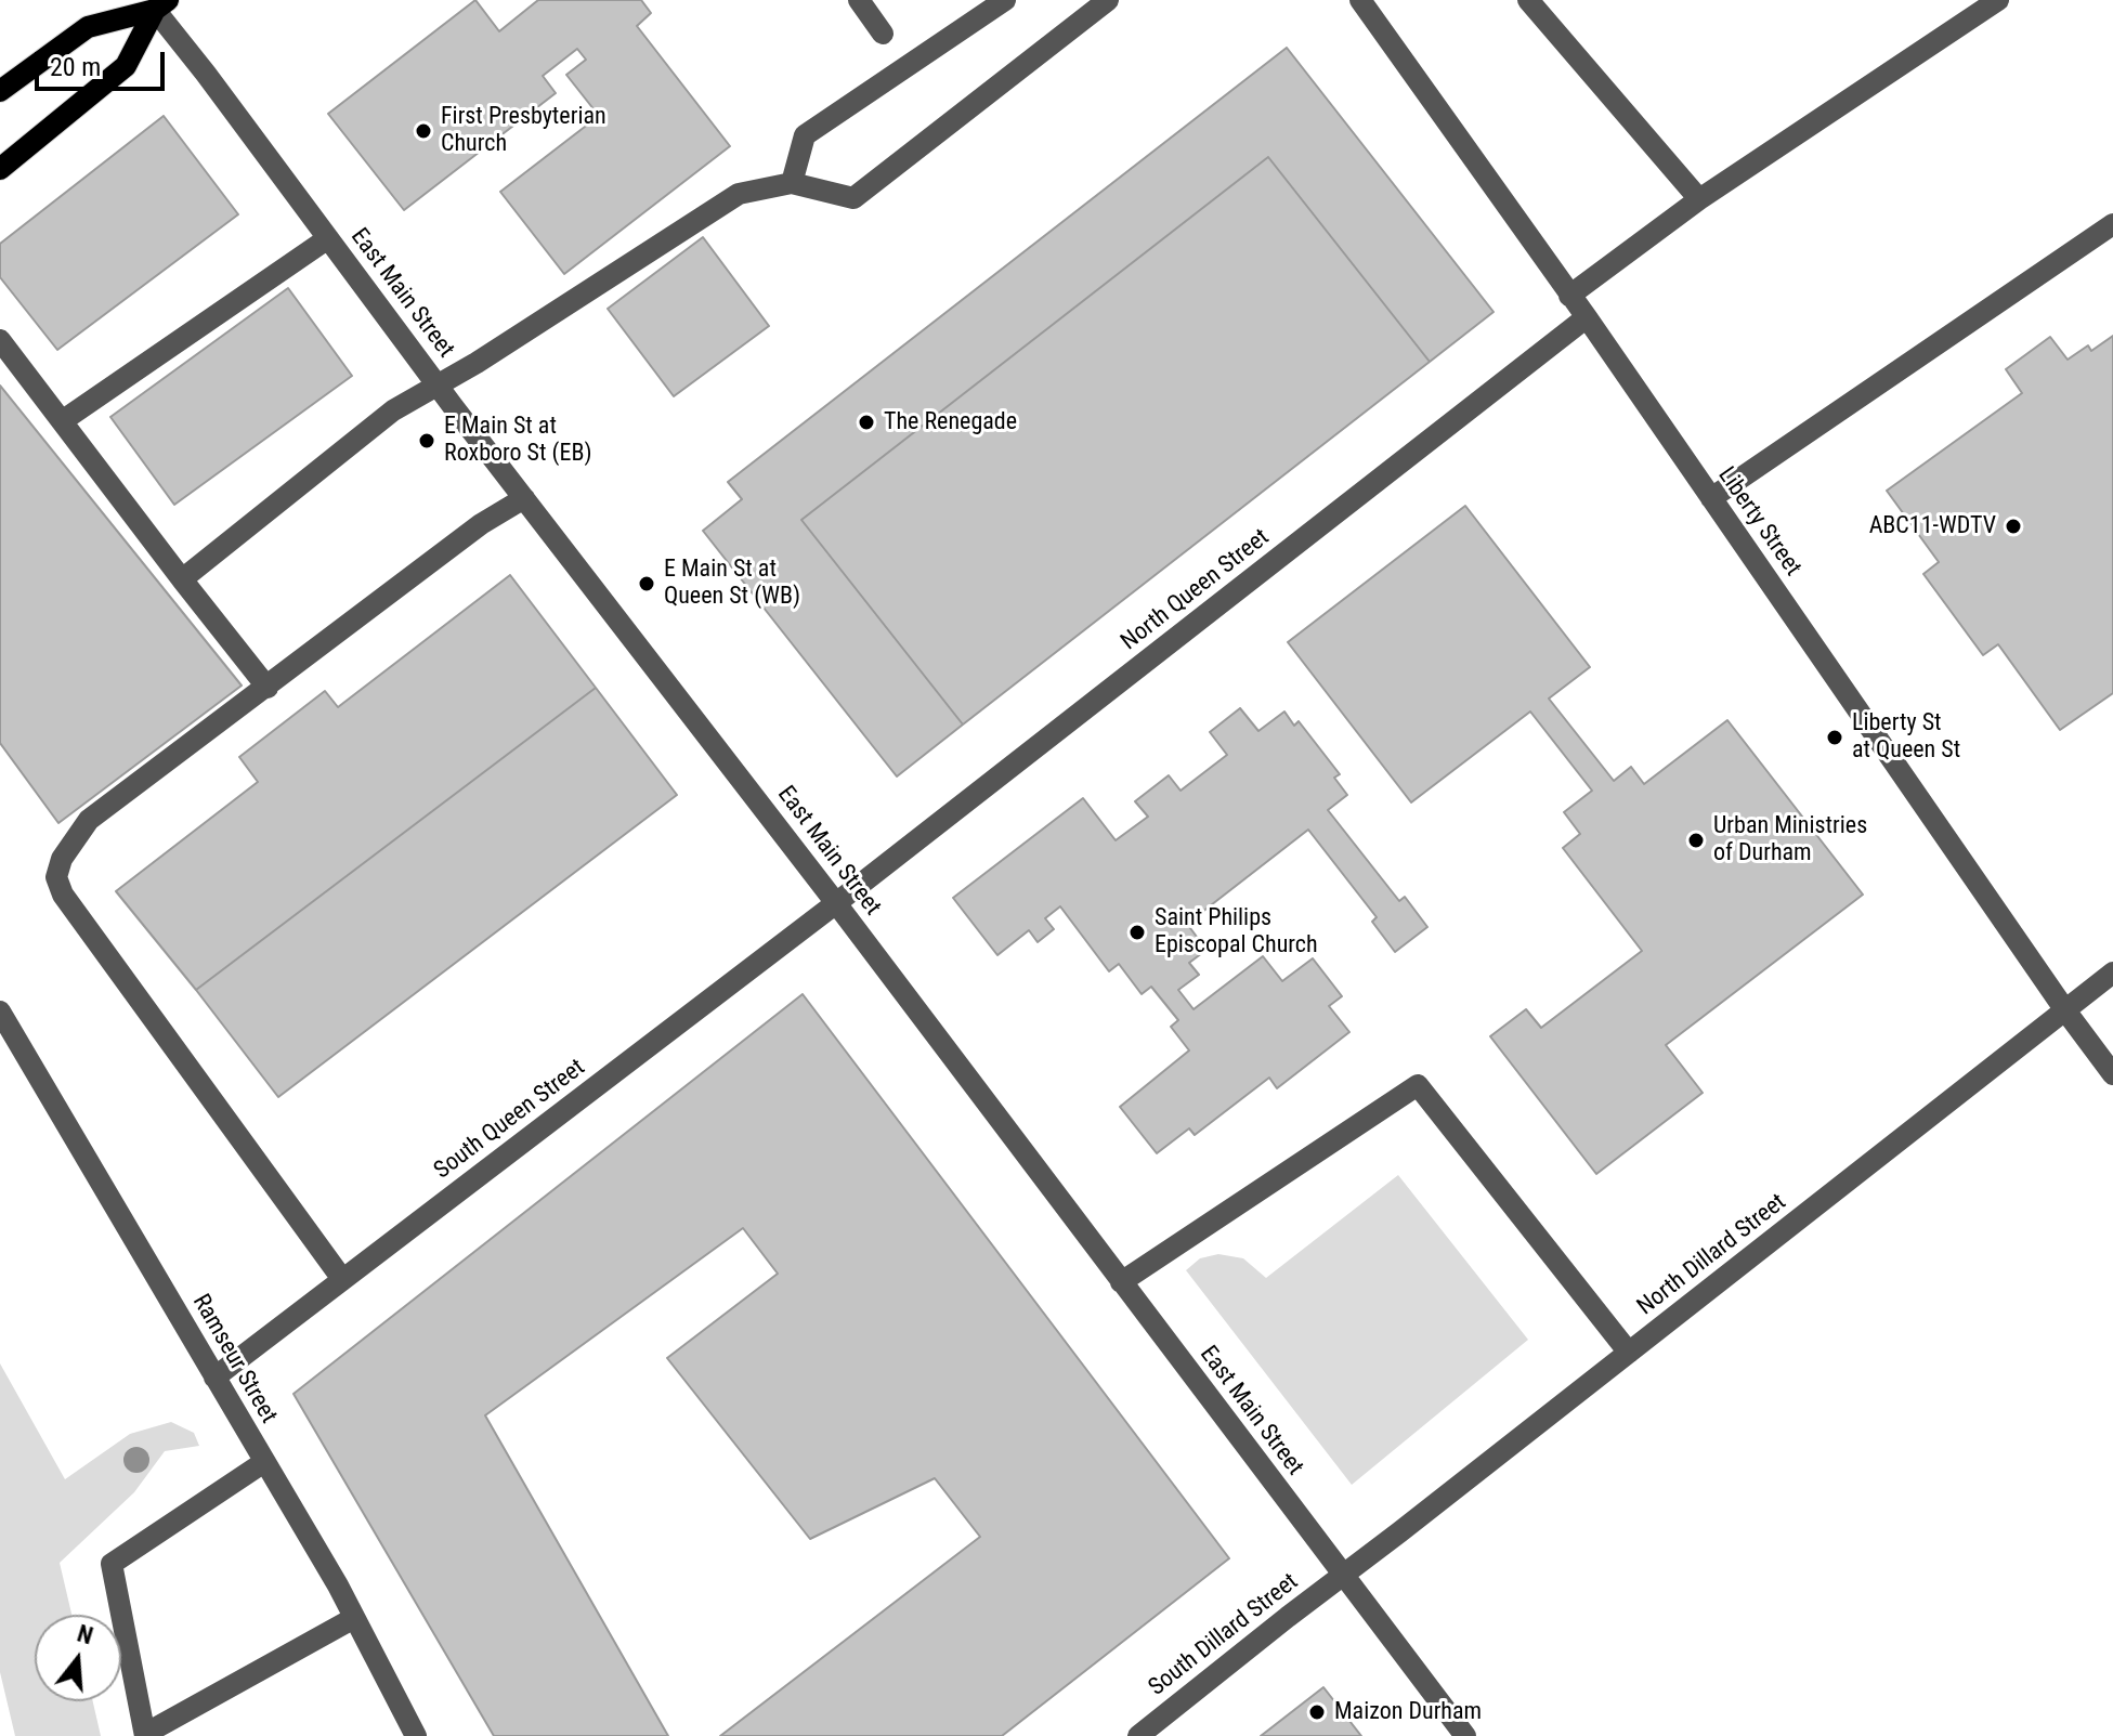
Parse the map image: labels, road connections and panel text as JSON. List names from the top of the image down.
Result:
{
  "streets": {
    "street": [
      "East Main Street",
      "Liberty Street",
      "North Queen Street",
      "South Queen Street",
      "North Dillard Street",
      "Ramseur Street",
      "South Dillard Street"
    ]
  },
  "crossings": [
    ["East Main Street", "North Queen Street"],
    ["East Main Street", "South Queen Street"],
    ["East Main Street", "North Dillard Street"],
    ["East Main Street", "South Dillard Street"],
    ["Liberty Street", "North Queen Street"],
    ["Liberty Street", "North Dillard Street"],
    ["North Queen Street", "South Queen Street"],
    ["South Queen Street", "Ramseur Street"],
    ["North Dillard Street", "South Dillard Street"]
  ],
  "places": [
    "First Presbyterian Church",
    "The Renegade",
    "E Main St at Roxboro St (EB)",
    "ABC11-WDTV",
    "E Main St at Queen St (WB)",
    "Liberty St at Queen St",
    "Urban Ministries of Durham",
    "Saint Philips Episcopal Church",
    "Maizon Durham"
  ],
  "scale_bar": "20 m",
  "north": "top"
}
